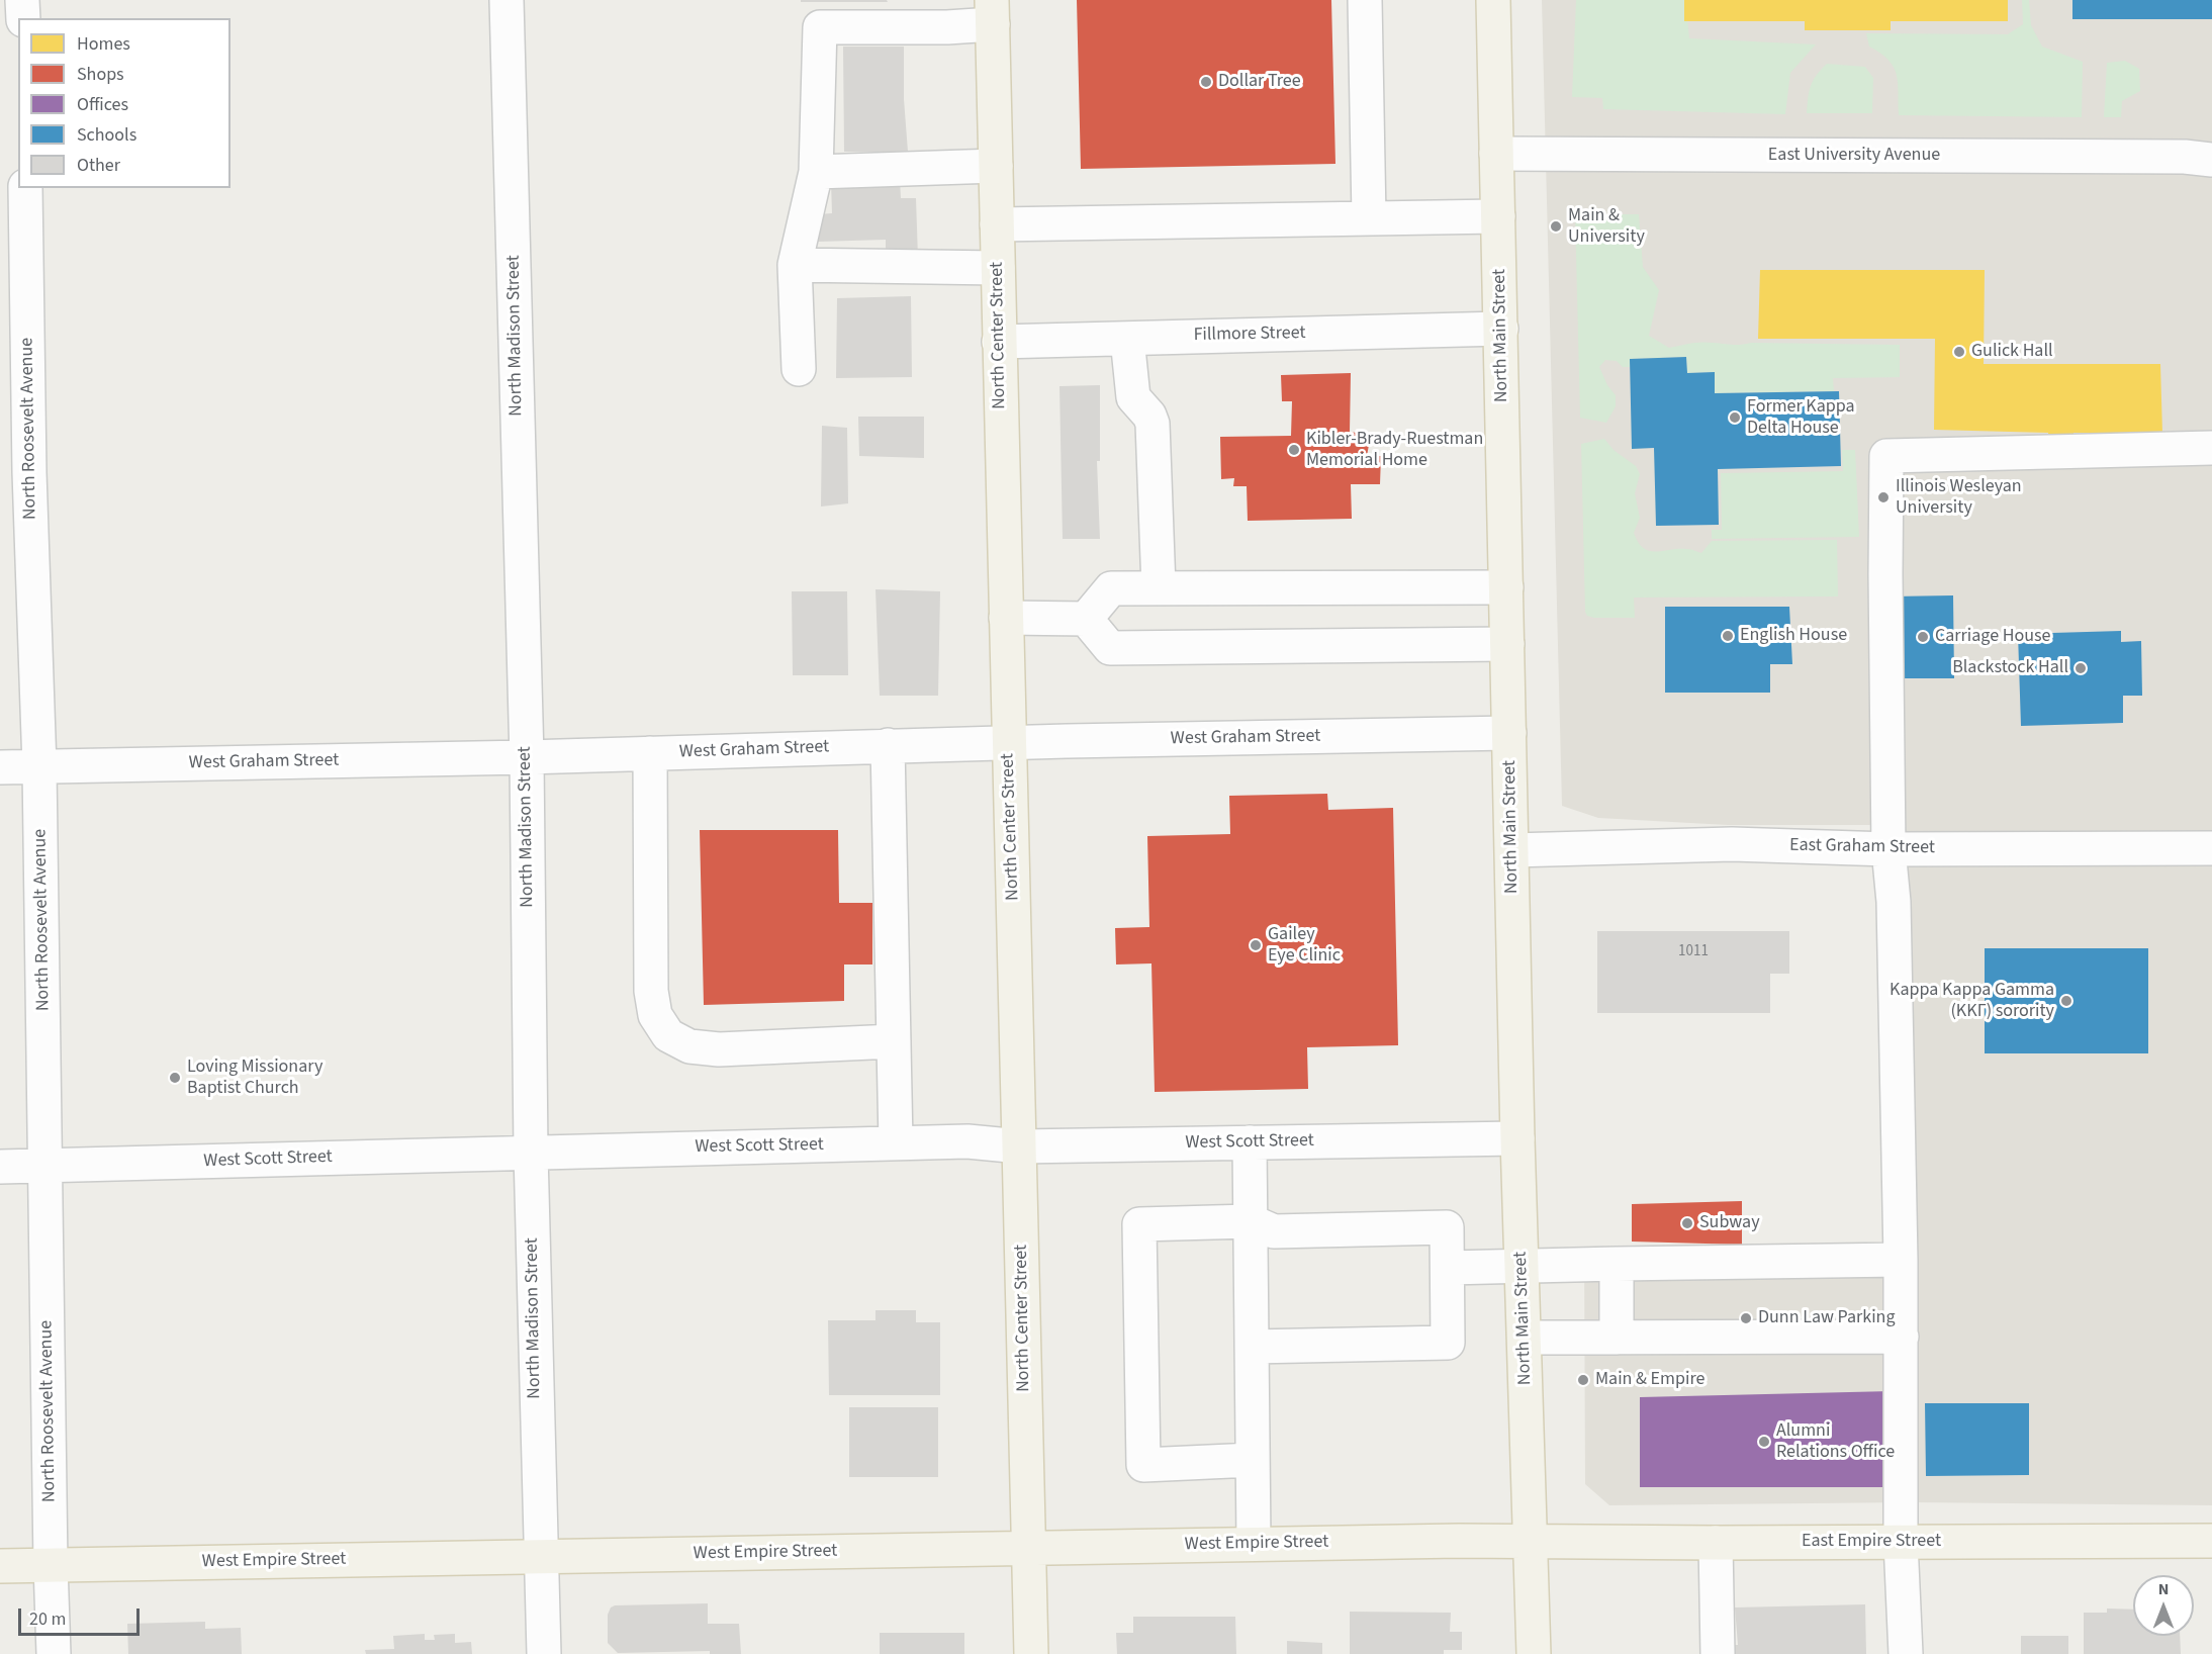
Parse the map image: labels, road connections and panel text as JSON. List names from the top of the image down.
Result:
{
  "streets": {
    "main road": [
      "North Center Street",
      "North Main Street",
      "East Empire Street",
      "West Empire Street"
    ],
    "street": [
      "East University Avenue",
      "Fillmore Street",
      "North Madison Street",
      "North Roosevelt Avenue",
      "West Graham Street",
      "East Graham Street",
      "West Scott Street"
    ]
  },
  "crossings": [
    ["East University Avenue", "North Main Street"],
    ["Fillmore Street", "North Center Street"],
    ["Fillmore Street", "North Main Street"],
    ["North Madison Street", "West Graham Street"],
    ["North Madison Street", "West Scott Street"],
    ["North Madison Street", "West Empire Street"],
    ["North Center Street", "West Graham Street"],
    ["North Center Street", "West Scott Street"],
    ["North Center Street", "West Empire Street"],
    ["North Main Street", "West Graham Street"],
    ["North Main Street", "East Graham Street"],
    ["North Main Street", "West Scott Street"],
    ["North Main Street", "East Empire Street"],
    ["North Main Street", "West Empire Street"],
    ["North Roosevelt Avenue", "West Graham Street"],
    ["North Roosevelt Avenue", "West Scott Street"],
    ["North Roosevelt Avenue", "West Empire Street"],
    ["East Empire Street", "West Empire Street"]
  ],
  "places": [
    "Dollar Tree",
    "Main & University",
    "Gulick Hall",
    "Former Kappa Delta House",
    "Kibler-Brady-Ruestman Memorial Home",
    "Illinois Wesleyan University",
    "English House",
    "Carriage House",
    "Blackstock Hall",
    "Gailey Eye Clinic",
    "Kappa Kappa Gamma (ΚΚΓ) sorority",
    "Loving Missionary Baptist Church",
    "Subway",
    "Dunn Law Parking",
    "Main & Empire",
    "Alumni Relations Office"
  ],
  "house_numbers": ["1011"],
  "legend": [
    "Homes",
    "Shops",
    "Offices",
    "Schools",
    "Other"
  ],
  "scale_bar": "20 m",
  "north": "top"
}
